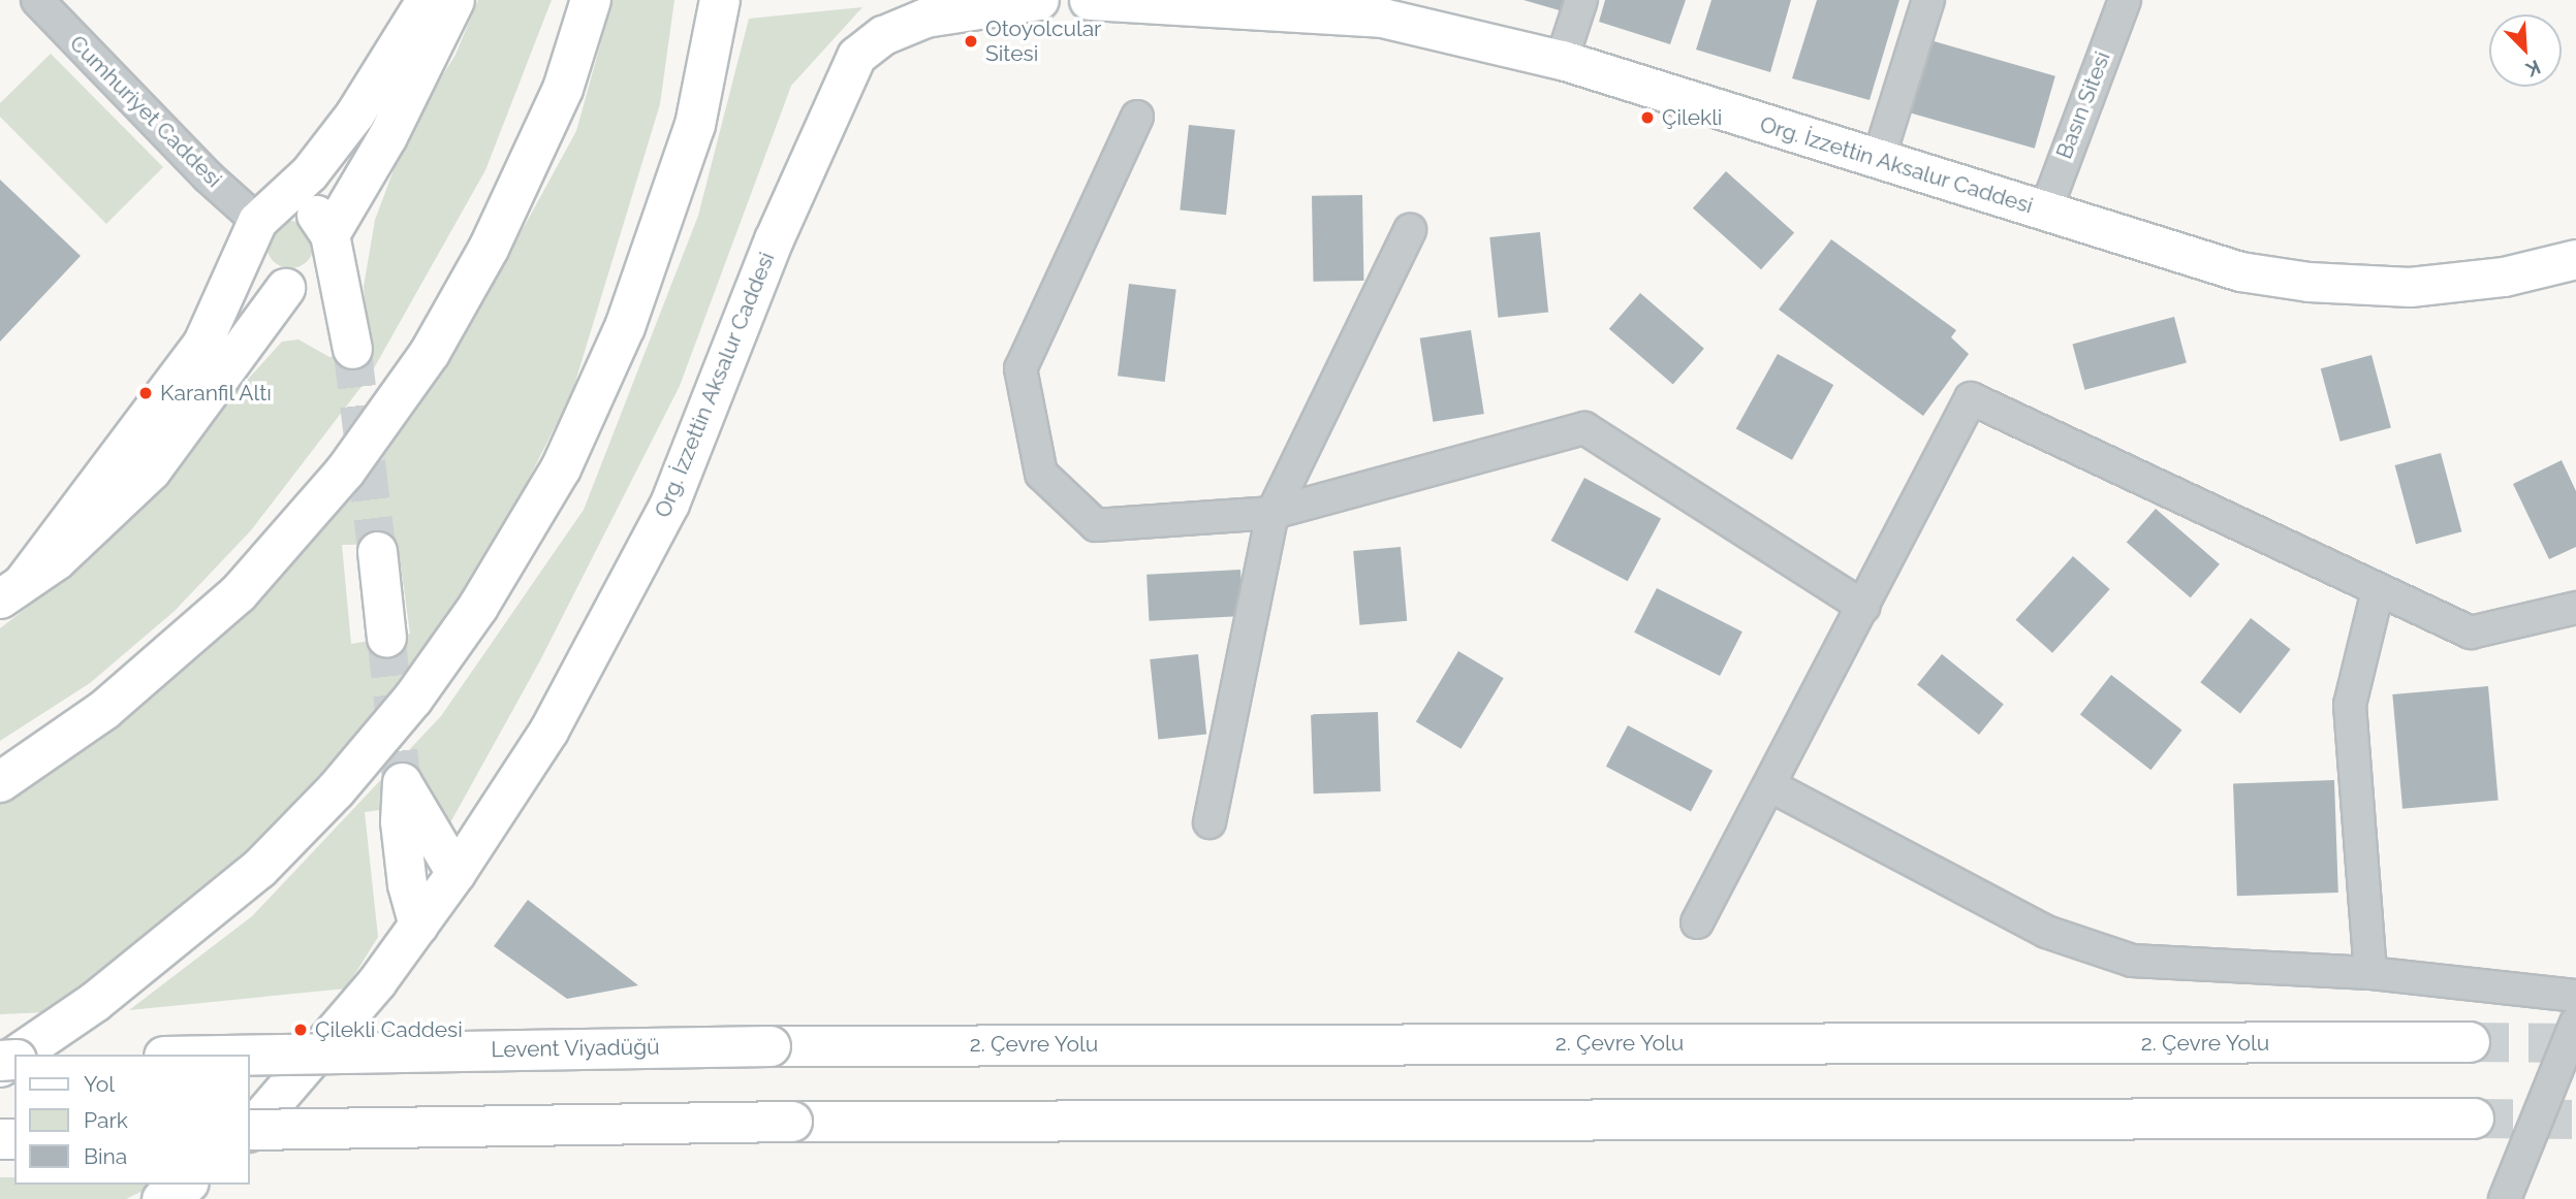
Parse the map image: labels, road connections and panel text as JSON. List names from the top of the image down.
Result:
{
  "streets": {
    "highway": ["2. Çevre Yolu", "Levent Viyadüğü"],
    "main road": ["Org. İzzettin Aksalur Caddesi"],
    "street": ["Basın Sitesi", "Cumhuriyet Caddesi"]
  },
  "crossings": [
    ["Basın Sitesi", "Org. İzzettin Aksalur Caddesi"],
    ["2. Çevre Yolu", "Levent Viyadüğü"]
  ],
  "places": [
    "Otoyolcular Sitesi",
    "Çilekli",
    "Karanfil Altı",
    "Çilekli Caddesi"
  ],
  "legend": ["Yol", "Park", "Bina"],
  "north": "bottom right"
}
